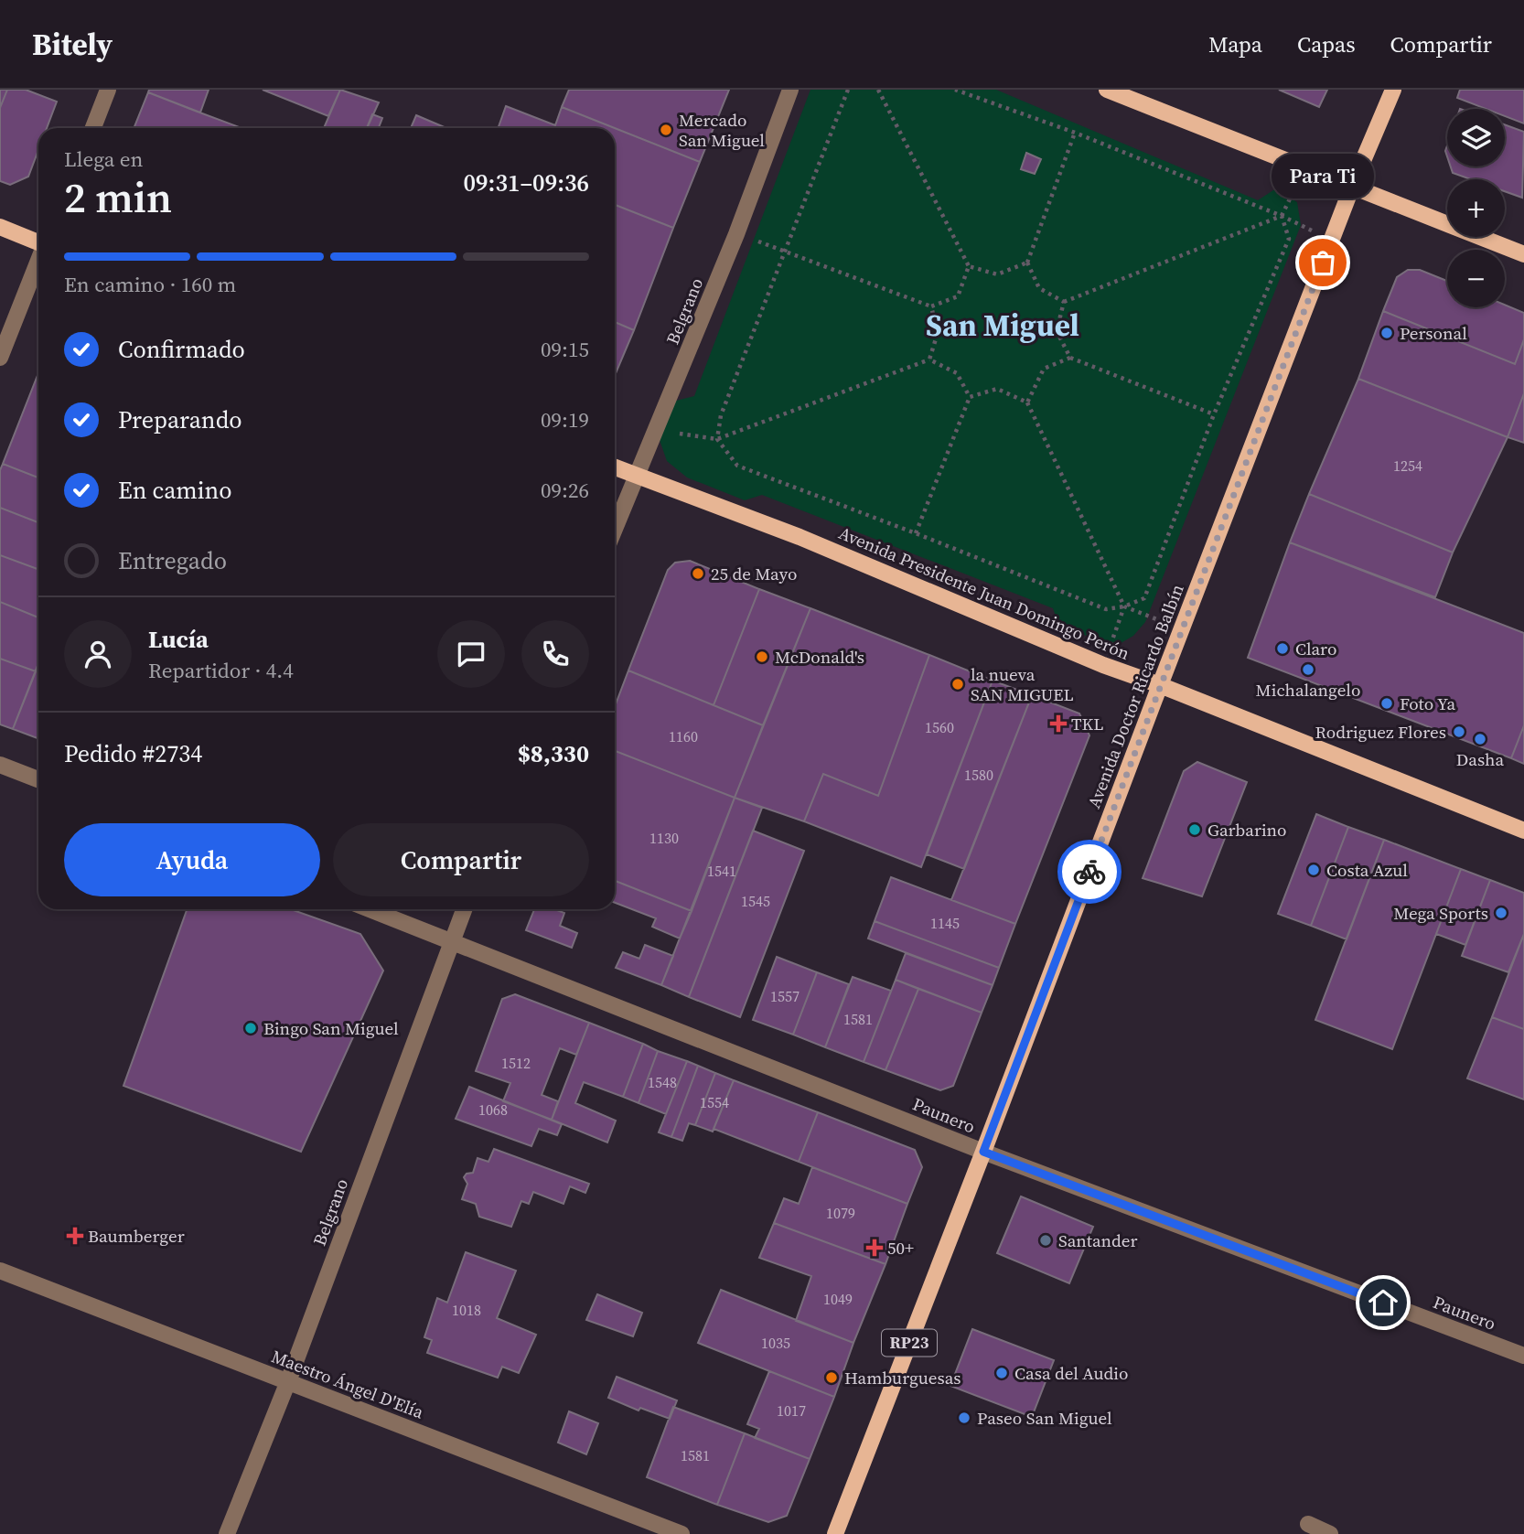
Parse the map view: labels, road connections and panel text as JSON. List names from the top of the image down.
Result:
{
  "streets": {
    "main road": ["Avenida Presidente Juan Domingo Perón", "Avenida Doctor Ricardo Balbín", "RP23"],
    "street": ["Belgrano", "Paunero", "Maestro Ángel D'Elía"]
  },
  "crossings": [
    ["Belgrano", "Avenida Presidente Juan Domingo Perón"],
    ["Belgrano", "Paunero"],
    ["Belgrano", "Maestro Ángel D'Elía"],
    ["Avenida Presidente Juan Domingo Perón", "Avenida Doctor Ricardo Balbín"],
    ["Avenida Doctor Ricardo Balbín", "Paunero"]
  ],
  "districts": ["San Miguel"],
  "places": {
    "other": [
      "Mercado San Miguel",
      "Para Ti",
      "Personal",
      "25 de Mayo",
      "Claro",
      "McDonald's",
      "Michalangelo",
      "la nueva SAN MIGUEL",
      "Foto Ya",
      "Rodriguez Flores",
      "Dasha",
      "Garbarino",
      "Costa Azul",
      "Mega Sports",
      "Bingo San Miguel",
      "Santander",
      "Casa del Audio",
      "Hamburguesas",
      "Paseo San Miguel"
    ],
    "health": ["TKL", "Baumberger", "50+"]
  },
  "house_numbers": [
    "1254",
    "1560",
    "1160",
    "1580",
    "1130",
    "1541",
    "1545",
    "1145",
    "1557",
    "1581",
    "1512",
    "1548",
    "1554",
    "1068",
    "1079",
    "1049",
    "1018",
    "1035",
    "1017",
    "1581"
  ],
  "page": {
    "header": "Bitely",
    "nav": ["Mapa", "Capas", "Compartir"],
    "map_buttons": ["+", "−"],
    "heading": ["2 min", "Llega en", "09:31–09:36"],
    "panel": [
      "Lucía",
      "Repartidor · 4.4",
      "Pedido #2734",
      "$8,330"
    ],
    "bubble": "Para Ti",
    "bar": "En camino · 160 m",
    "list": [
      ["Confirmado", "09:15"],
      ["Preparando", "09:19"],
      ["En camino", "09:26"],
      "Entregado"
    ],
    "buttons": ["Ayuda", "Compartir"]
  }
}
